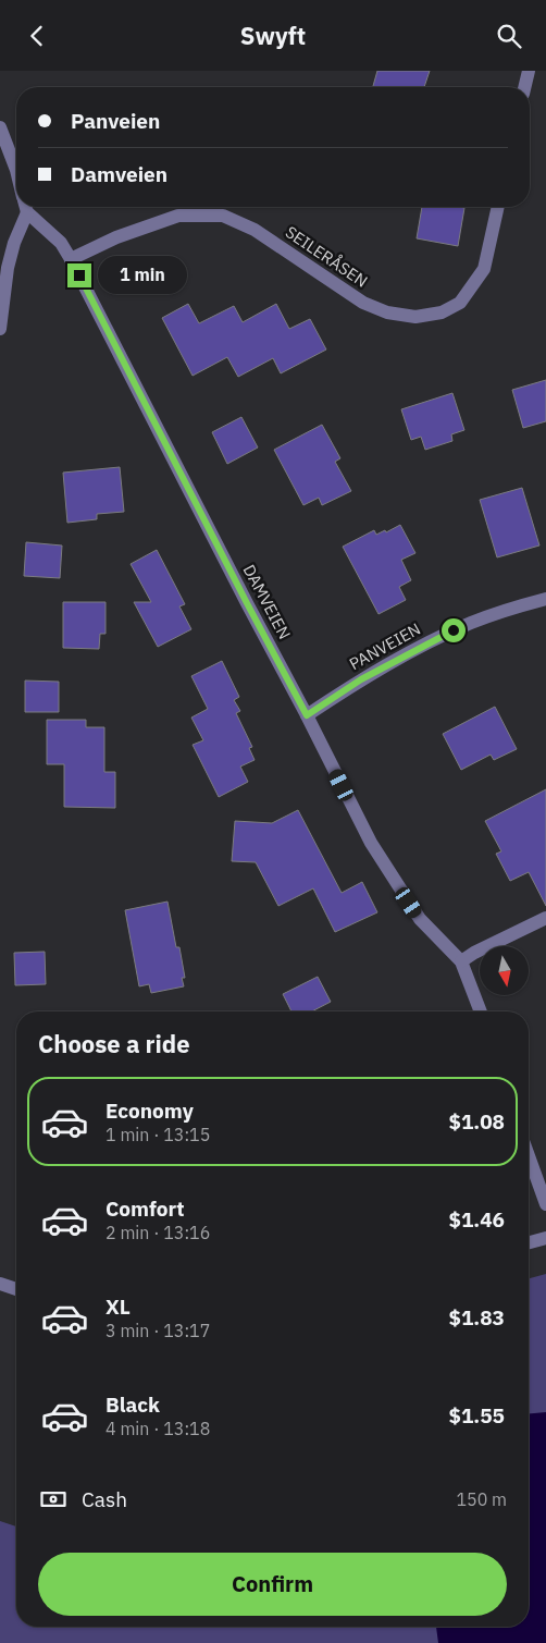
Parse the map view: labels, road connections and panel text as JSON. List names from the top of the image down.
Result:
{
  "streets": {
    "street": ["SEILERÅSEN", "DAMVEIEN", "PANVEIEN"]
  },
  "crossings": [
    ["SEILERÅSEN", "DAMVEIEN"],
    ["DAMVEIEN", "PANVEIEN"]
  ],
  "north": "bottom",
  "page": {
    "header": "Swyft",
    "banner": ["Panveien", "Damveien"],
    "bubble": "1 min",
    "heading": "Choose a ride",
    "list": [
      {
        "name": "Economy",
        "note": "1 min · 13:15",
        "value": "$1.08"
      },
      {
        "name": "Comfort",
        "note": "2 min · 13:16",
        "value": "$1.46"
      },
      {
        "name": "XL",
        "note": "3 min · 13:17",
        "value": "$1.83"
      },
      {
        "name": "Black",
        "note": "4 min · 13:18",
        "value": "$1.55"
      }
    ],
    "pay": ["Cash", "150 m"],
    "buttons": "Confirm"
  }
}
